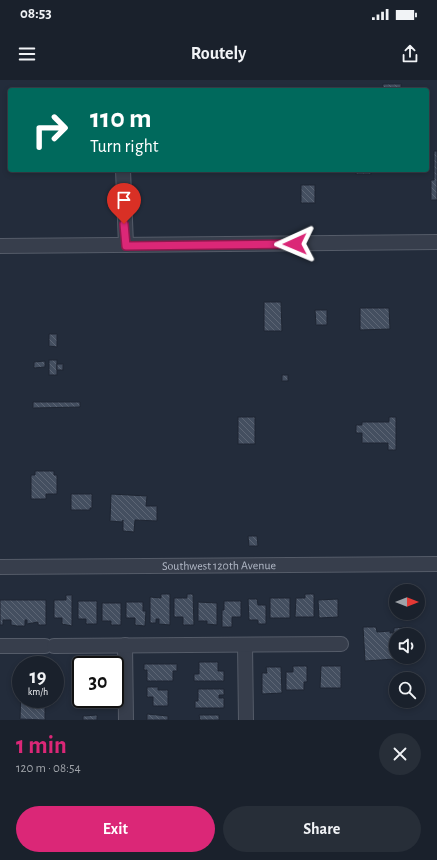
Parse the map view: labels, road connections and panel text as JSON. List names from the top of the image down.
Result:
{
  "streets": {
    "street": ["Southwest 120th Avenue"]
  },
  "north": "right",
  "page": {
    "status": "08:53",
    "header": "Routely",
    "turn": ["110 m", "Turn right"],
    "speed": "19 km/h",
    "limit": "30",
    "heading": ["1 min", "120 m · 08:54"],
    "buttons": ["Exit", "Share"]
  }
}
